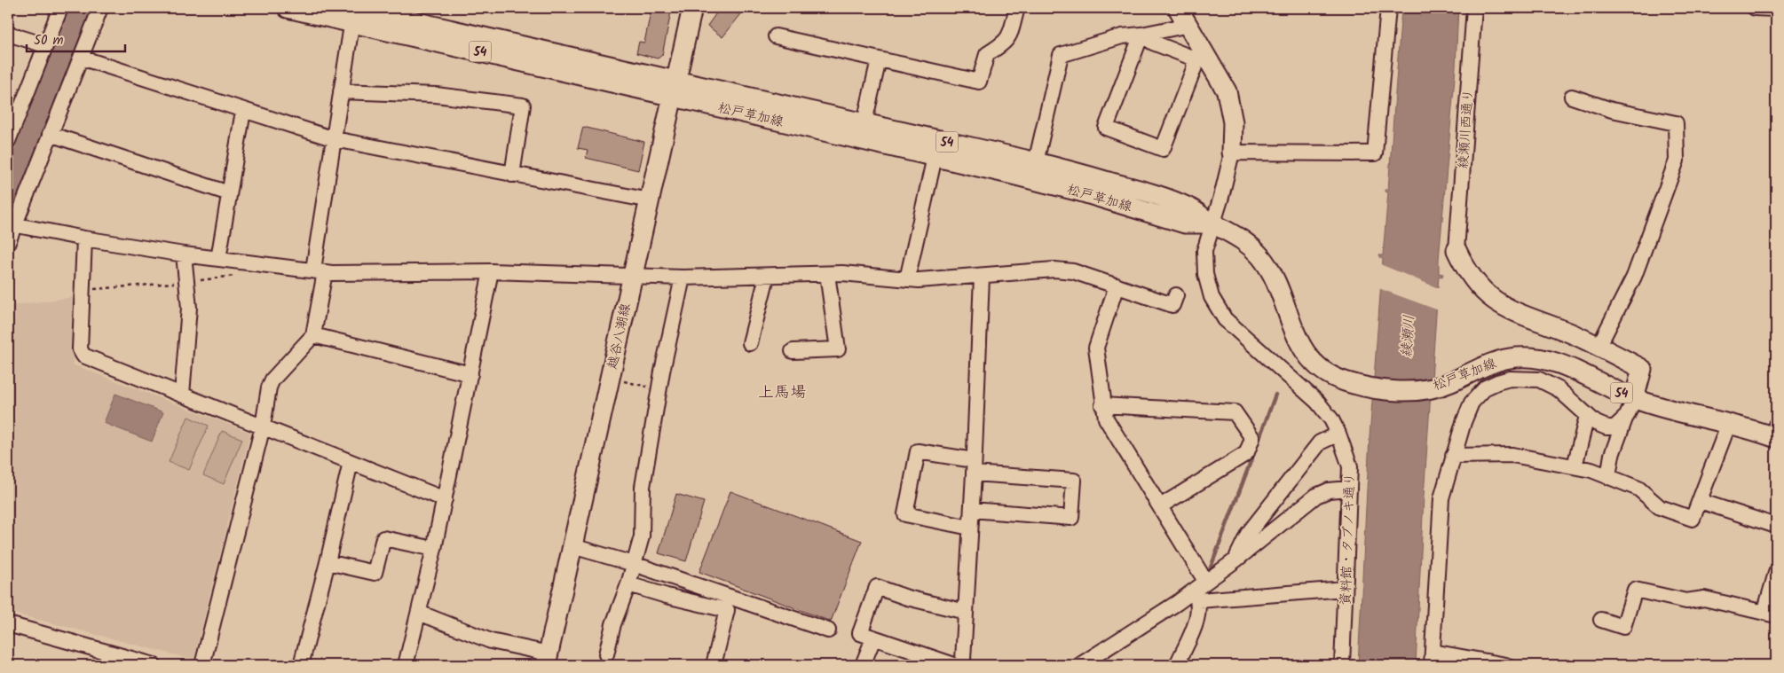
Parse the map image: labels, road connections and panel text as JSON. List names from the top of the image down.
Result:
{
  "streets": {
    "main road": ["54", "松戸草加線", "越谷八潮線"],
    "street": ["綾瀬川西通り", "資料館・タブノキ通り"]
  },
  "crossings": [
    ["54", "松戸草加線"],
    ["54", "綾瀬川西通り"],
    ["松戸草加線", "越谷八潮線"],
    ["松戸草加線", "資料館・タブノキ通り"]
  ],
  "districts": ["上馬場"],
  "water": ["綾瀬川"],
  "scale_bar": "50 m"
}
